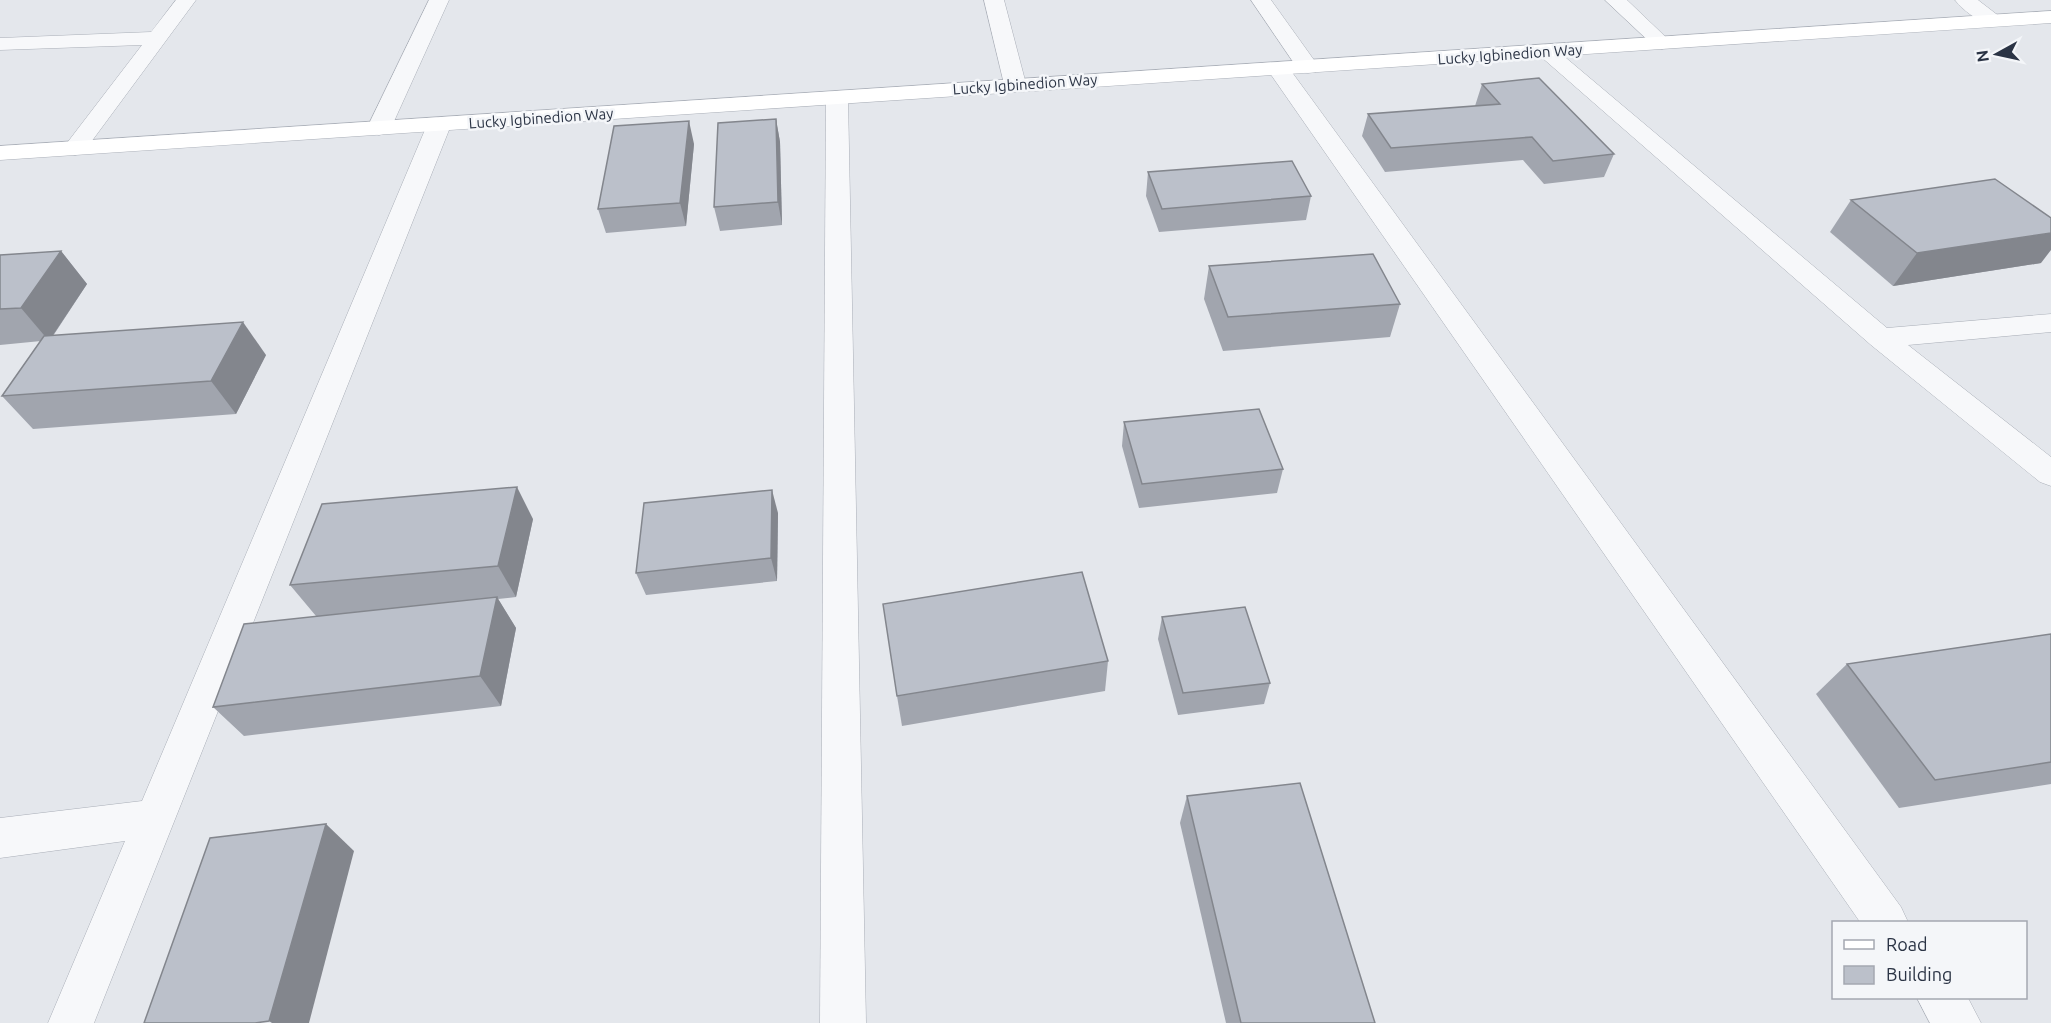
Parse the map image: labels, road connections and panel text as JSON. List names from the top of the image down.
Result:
{
  "streets": {
    "street": ["Lucky Igbinedion Way"]
  },
  "legend": ["Road", "Building"],
  "north": "left"
}
